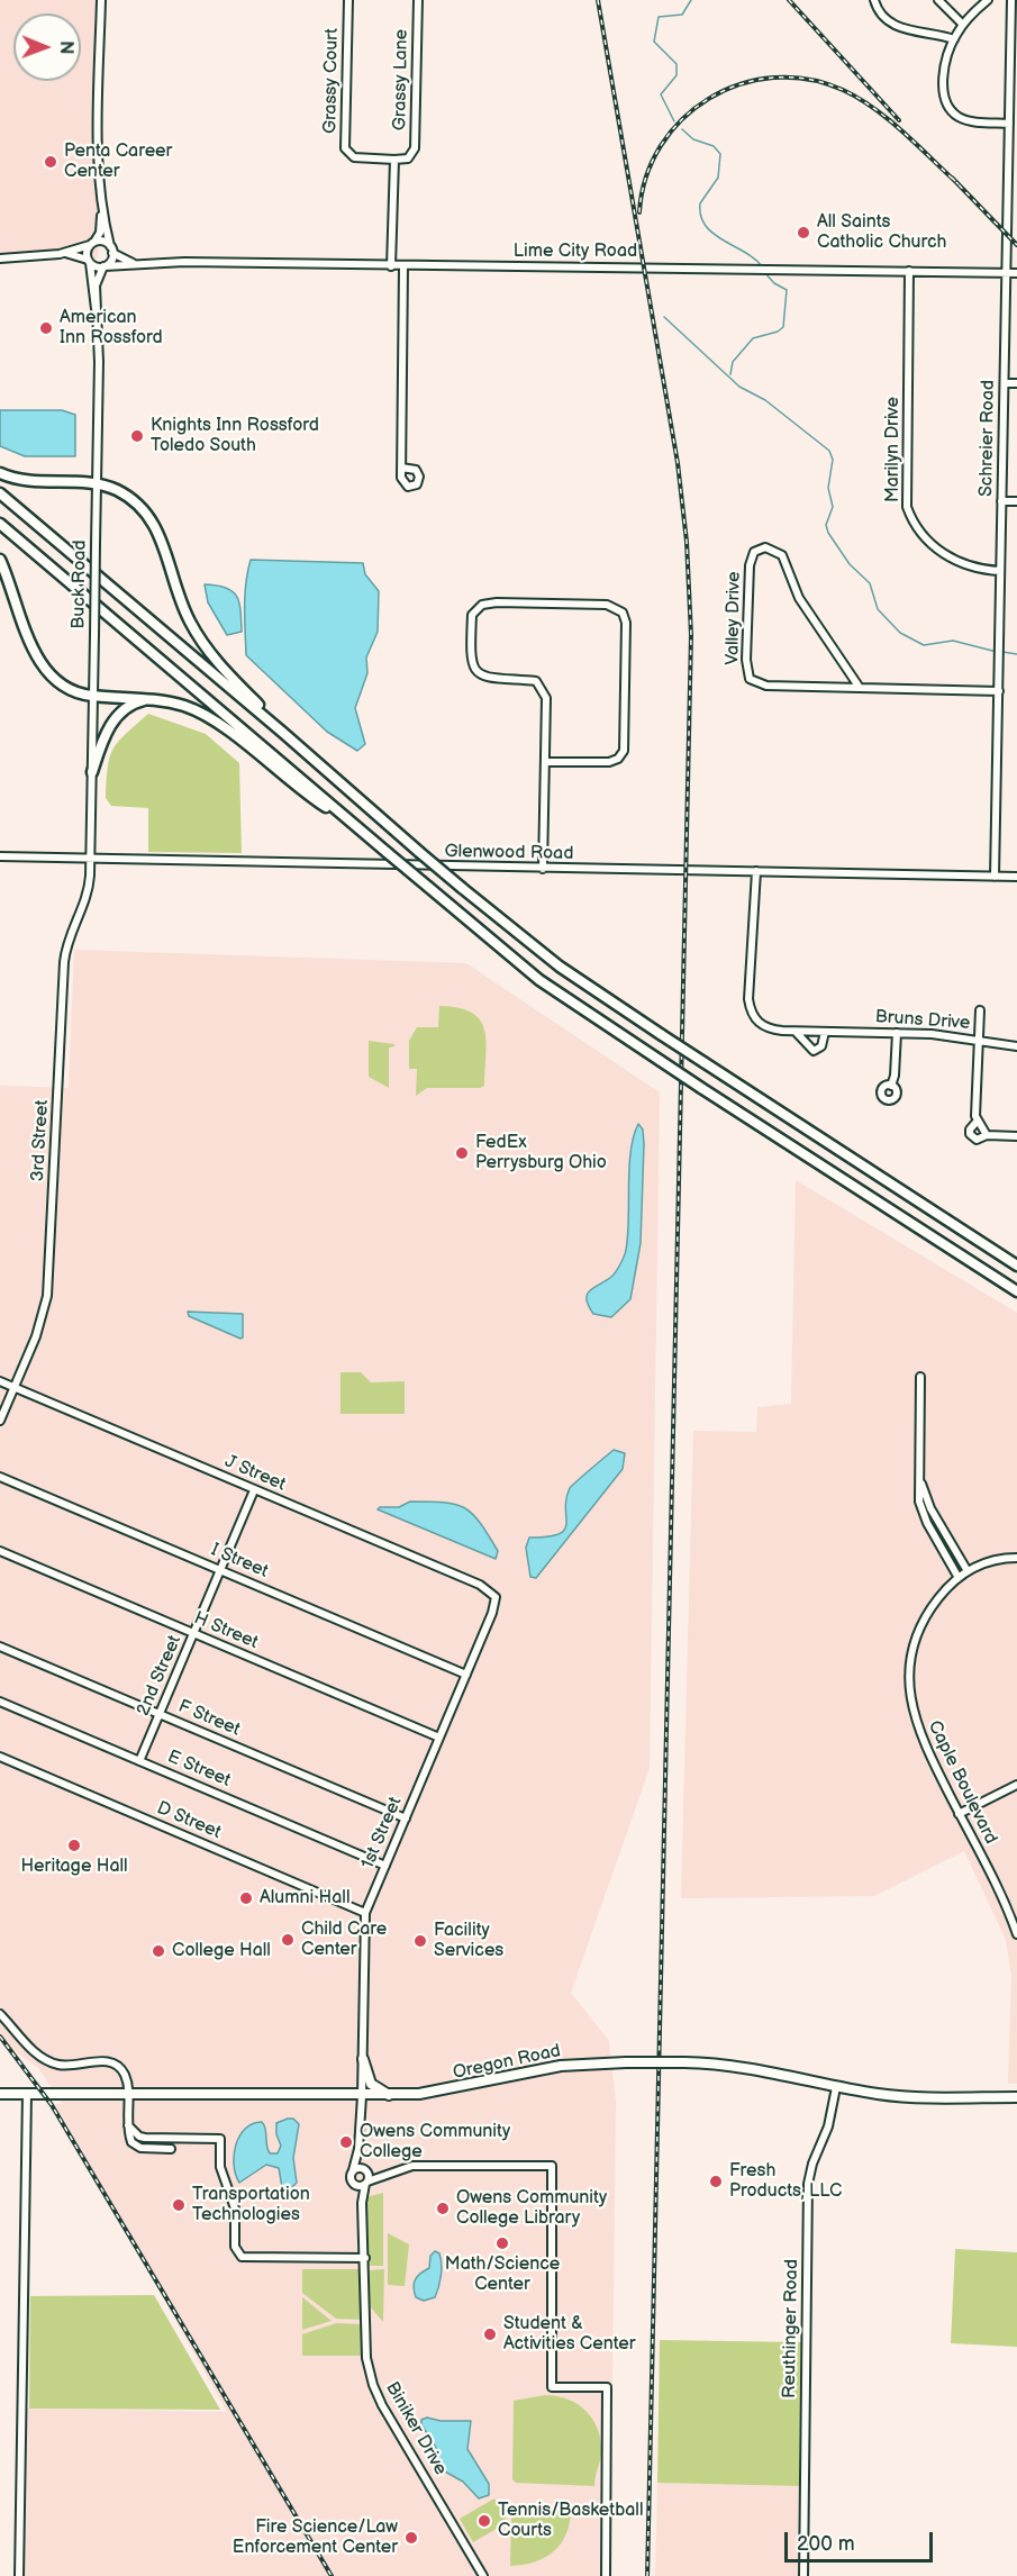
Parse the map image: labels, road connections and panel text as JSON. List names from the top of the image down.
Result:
{
  "streets": {
    "main road": ["Oregon Road"],
    "street": [
      "Grassy Lane",
      "Grassy Court",
      "Lime City Road",
      "Schreier Road",
      "Marilyn Drive",
      "Buck Road",
      "Valley Drive",
      "Glenwood Road",
      "Bruns Drive",
      "3rd Street",
      "J Street",
      "I Street",
      "H Street",
      "2nd Street",
      "F Street",
      "E Street",
      "Caple Boulevard",
      "D Street",
      "1st Street",
      "Reuthinger Road",
      "Biniker Drive"
    ]
  },
  "crossings": [
    ["Grassy Lane", "Grassy Court"],
    ["Lime City Road", "Schreier Road"],
    ["Lime City Road", "Marilyn Drive"],
    ["Lime City Road", "Buck Road"],
    ["Schreier Road", "Marilyn Drive"],
    ["Schreier Road", "Valley Drive"],
    ["Schreier Road", "Glenwood Road"],
    ["Buck Road", "Glenwood Road"],
    ["Buck Road", "3rd Street"],
    ["Glenwood Road", "Bruns Drive"],
    ["Glenwood Road", "3rd Street"],
    ["3rd Street", "J Street"],
    ["J Street", "2nd Street"],
    ["J Street", "1st Street"],
    ["I Street", "2nd Street"],
    ["I Street", "1st Street"],
    ["H Street", "2nd Street"],
    ["H Street", "1st Street"],
    ["2nd Street", "F Street"],
    ["2nd Street", "E Street"],
    ["F Street", "1st Street"],
    ["E Street", "1st Street"],
    ["D Street", "1st Street"],
    ["1st Street", "Oregon Road"],
    ["Oregon Road", "Reuthinger Road"]
  ],
  "places": [
    "Penta Career Center",
    "All Saints Catholic Church",
    "American Inn Rossford",
    "Knights Inn Rossford Toledo South",
    "FedEx Perrysburg Ohio",
    "Heritage Hall",
    "Alumni Hall",
    "Child Care Center",
    "Facility Services",
    "College Hall",
    "Owens Community College",
    "Fresh Products, LLC",
    "Transportation Technologies",
    "Owens Community College Library",
    "Math/Science Center",
    "Student & Activities Center",
    "Tennis/Basketball Courts",
    "Fire Science/Law Enforcement Center"
  ],
  "scale_bar": "200 m",
  "north": "right"
}
